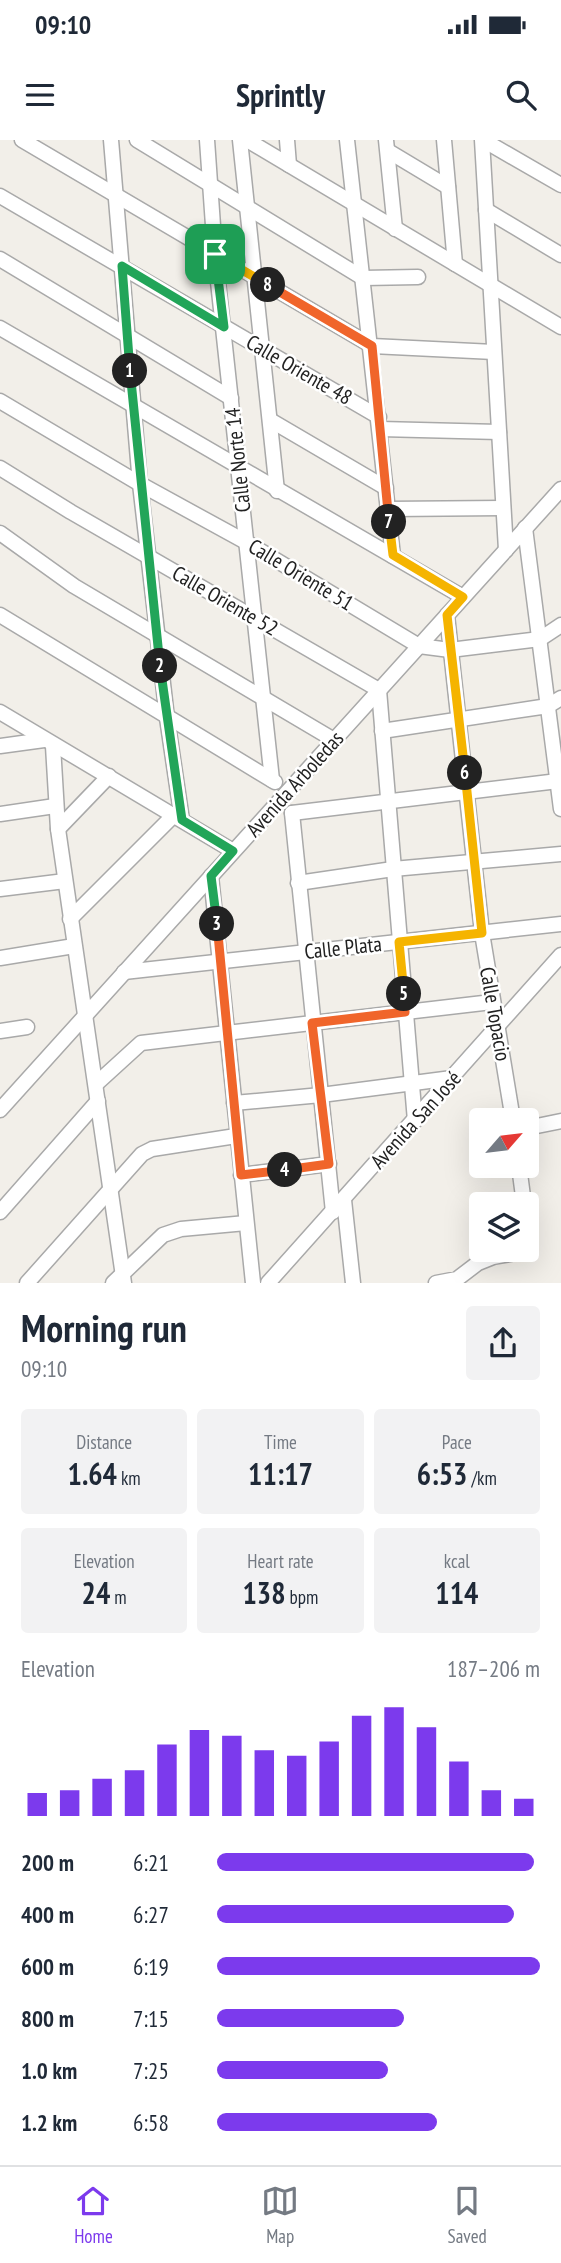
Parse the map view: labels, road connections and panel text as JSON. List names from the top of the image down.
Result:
{
  "streets": {
    "street": [
      "Calle Oriente 48",
      "Calle Norte 14",
      "Calle Oriente 51",
      "Calle Oriente 52",
      "Avenida Arboledas",
      "Calle Plata",
      "Calle Topacio",
      "Avenida San José"
    ]
  },
  "crossings": [
    ["Calle Oriente 48", "Calle Norte 14"],
    ["Calle Norte 14", "Calle Oriente 51"],
    ["Calle Norte 14", "Calle Oriente 52"],
    ["Calle Oriente 51", "Avenida Arboledas"],
    ["Calle Oriente 52", "Avenida Arboledas"],
    ["Avenida Arboledas", "Calle Plata"],
    ["Avenida Arboledas", "Calle Topacio"],
    ["Calle Plata", "Calle Topacio"],
    ["Calle Topacio", "Avenida San José"]
  ],
  "north": "top right",
  "page": {
    "status": "09:10",
    "header": "Sprintly",
    "pins": [
      "8",
      "1",
      "7",
      "2",
      "6",
      "3",
      "5",
      "4"
    ],
    "heading": ["Morning run", "09:10"],
    "stats": [
      ["Distance", "1.64 km"],
      ["Time", "11:17"],
      ["Pace", "6:53 /km"],
      ["Elevation", "24 m"],
      ["Heart rate", "138 bpm"],
      ["kcal", "114"]
    ],
    "chart": ["Elevation", "187–206 m"],
    "list": [
      {
        "name": "200 m",
        "note": "6:21"
      },
      {
        "name": "400 m",
        "note": "6:27"
      },
      {
        "name": "600 m",
        "note": "6:19"
      },
      {
        "name": "800 m",
        "note": "7:15"
      },
      {
        "name": "1.0 km",
        "note": "7:25"
      },
      {
        "name": "1.2 km",
        "note": "6:58"
      }
    ],
    "tabs": ["Home", "Map", "Saved"]
  }
}
